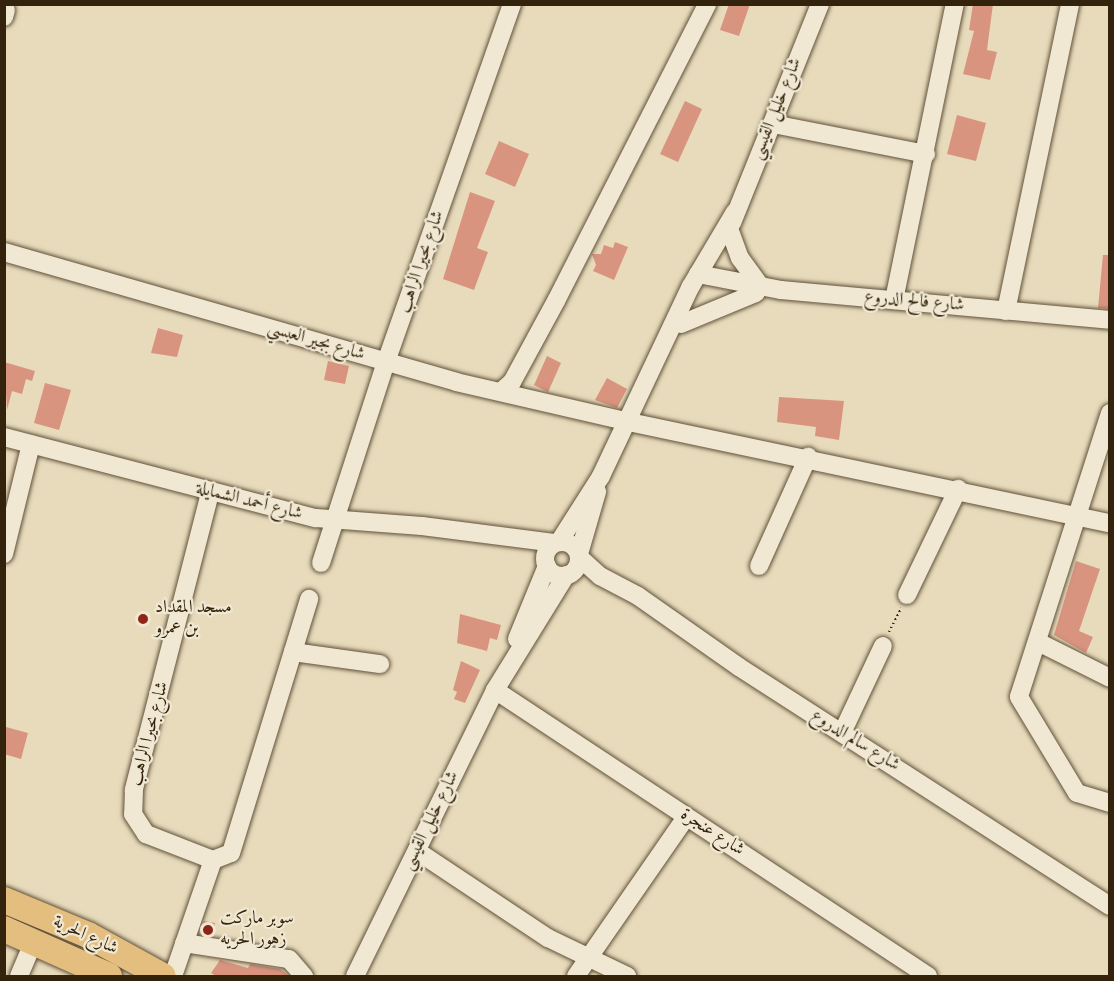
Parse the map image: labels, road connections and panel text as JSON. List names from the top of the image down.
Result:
{
  "streets": {
    "highway": ["شارع الحرية"],
    "street": [
      "شارع خليل القيسي",
      "شارع بحيرا الراهب",
      "شارع فالح الدروع",
      "شارع بجير العبسي",
      "شارع أحمد الشمايلة",
      "شارع سالم الدروع",
      "شارع عنجرة"
    ]
  },
  "crossings": [
    ["شارع خليل القيسي", "شارع فالح الدروع"],
    ["شارع خليل القيسي", "شارع بجير العبسي"],
    ["شارع خليل القيسي", "شارع أحمد الشمايلة"],
    ["شارع خليل القيسي", "شارع سالم الدروع"],
    ["شارع خليل القيسي", "شارع عنجرة"],
    ["شارع بحيرا الراهب", "شارع بجير العبسي"],
    ["شارع بحيرا الراهب", "شارع أحمد الشمايلة"],
    ["شارع أحمد الشمايلة", "شارع سالم الدروع"]
  ],
  "places": ["مسجد المقداد بن عمرو", "سوبر ماركت زهور الحريه"]
}
